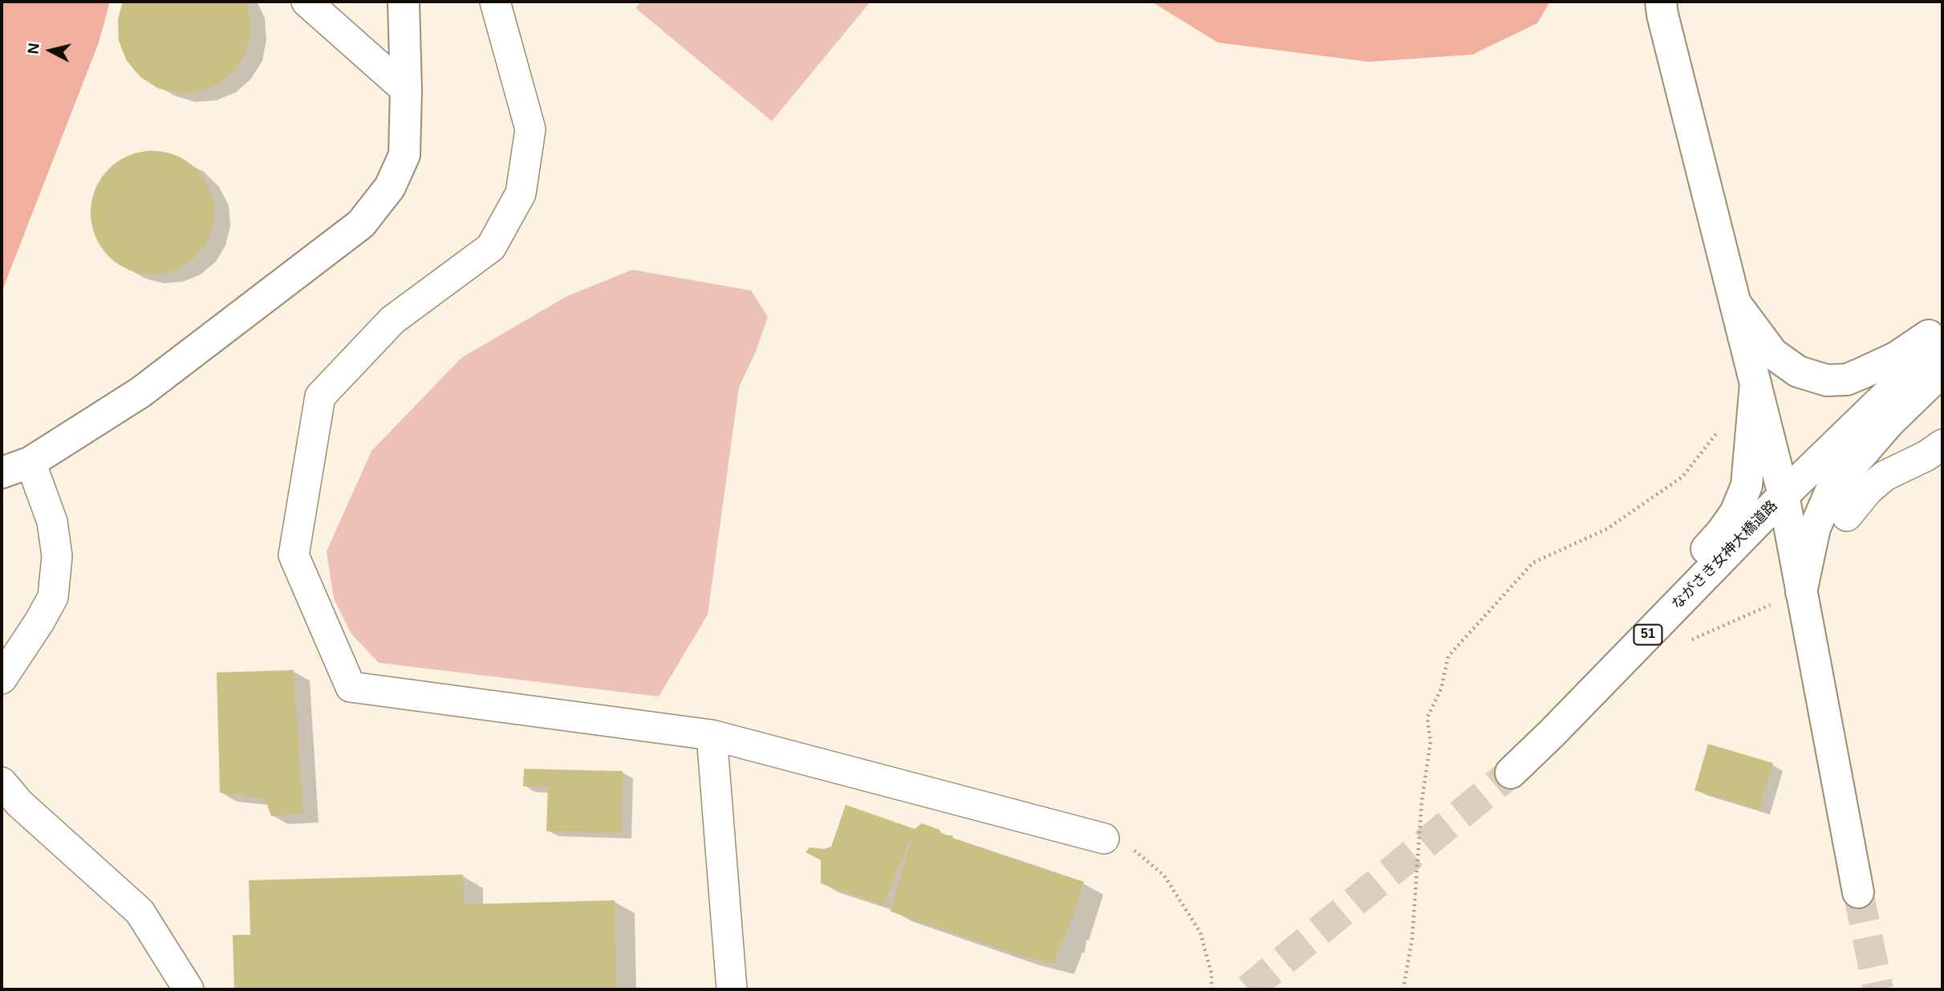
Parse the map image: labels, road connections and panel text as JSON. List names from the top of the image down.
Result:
{
  "streets": {
    "street": ["ながさき女神大橋道路", "51"]
  },
  "north": "left"
}
